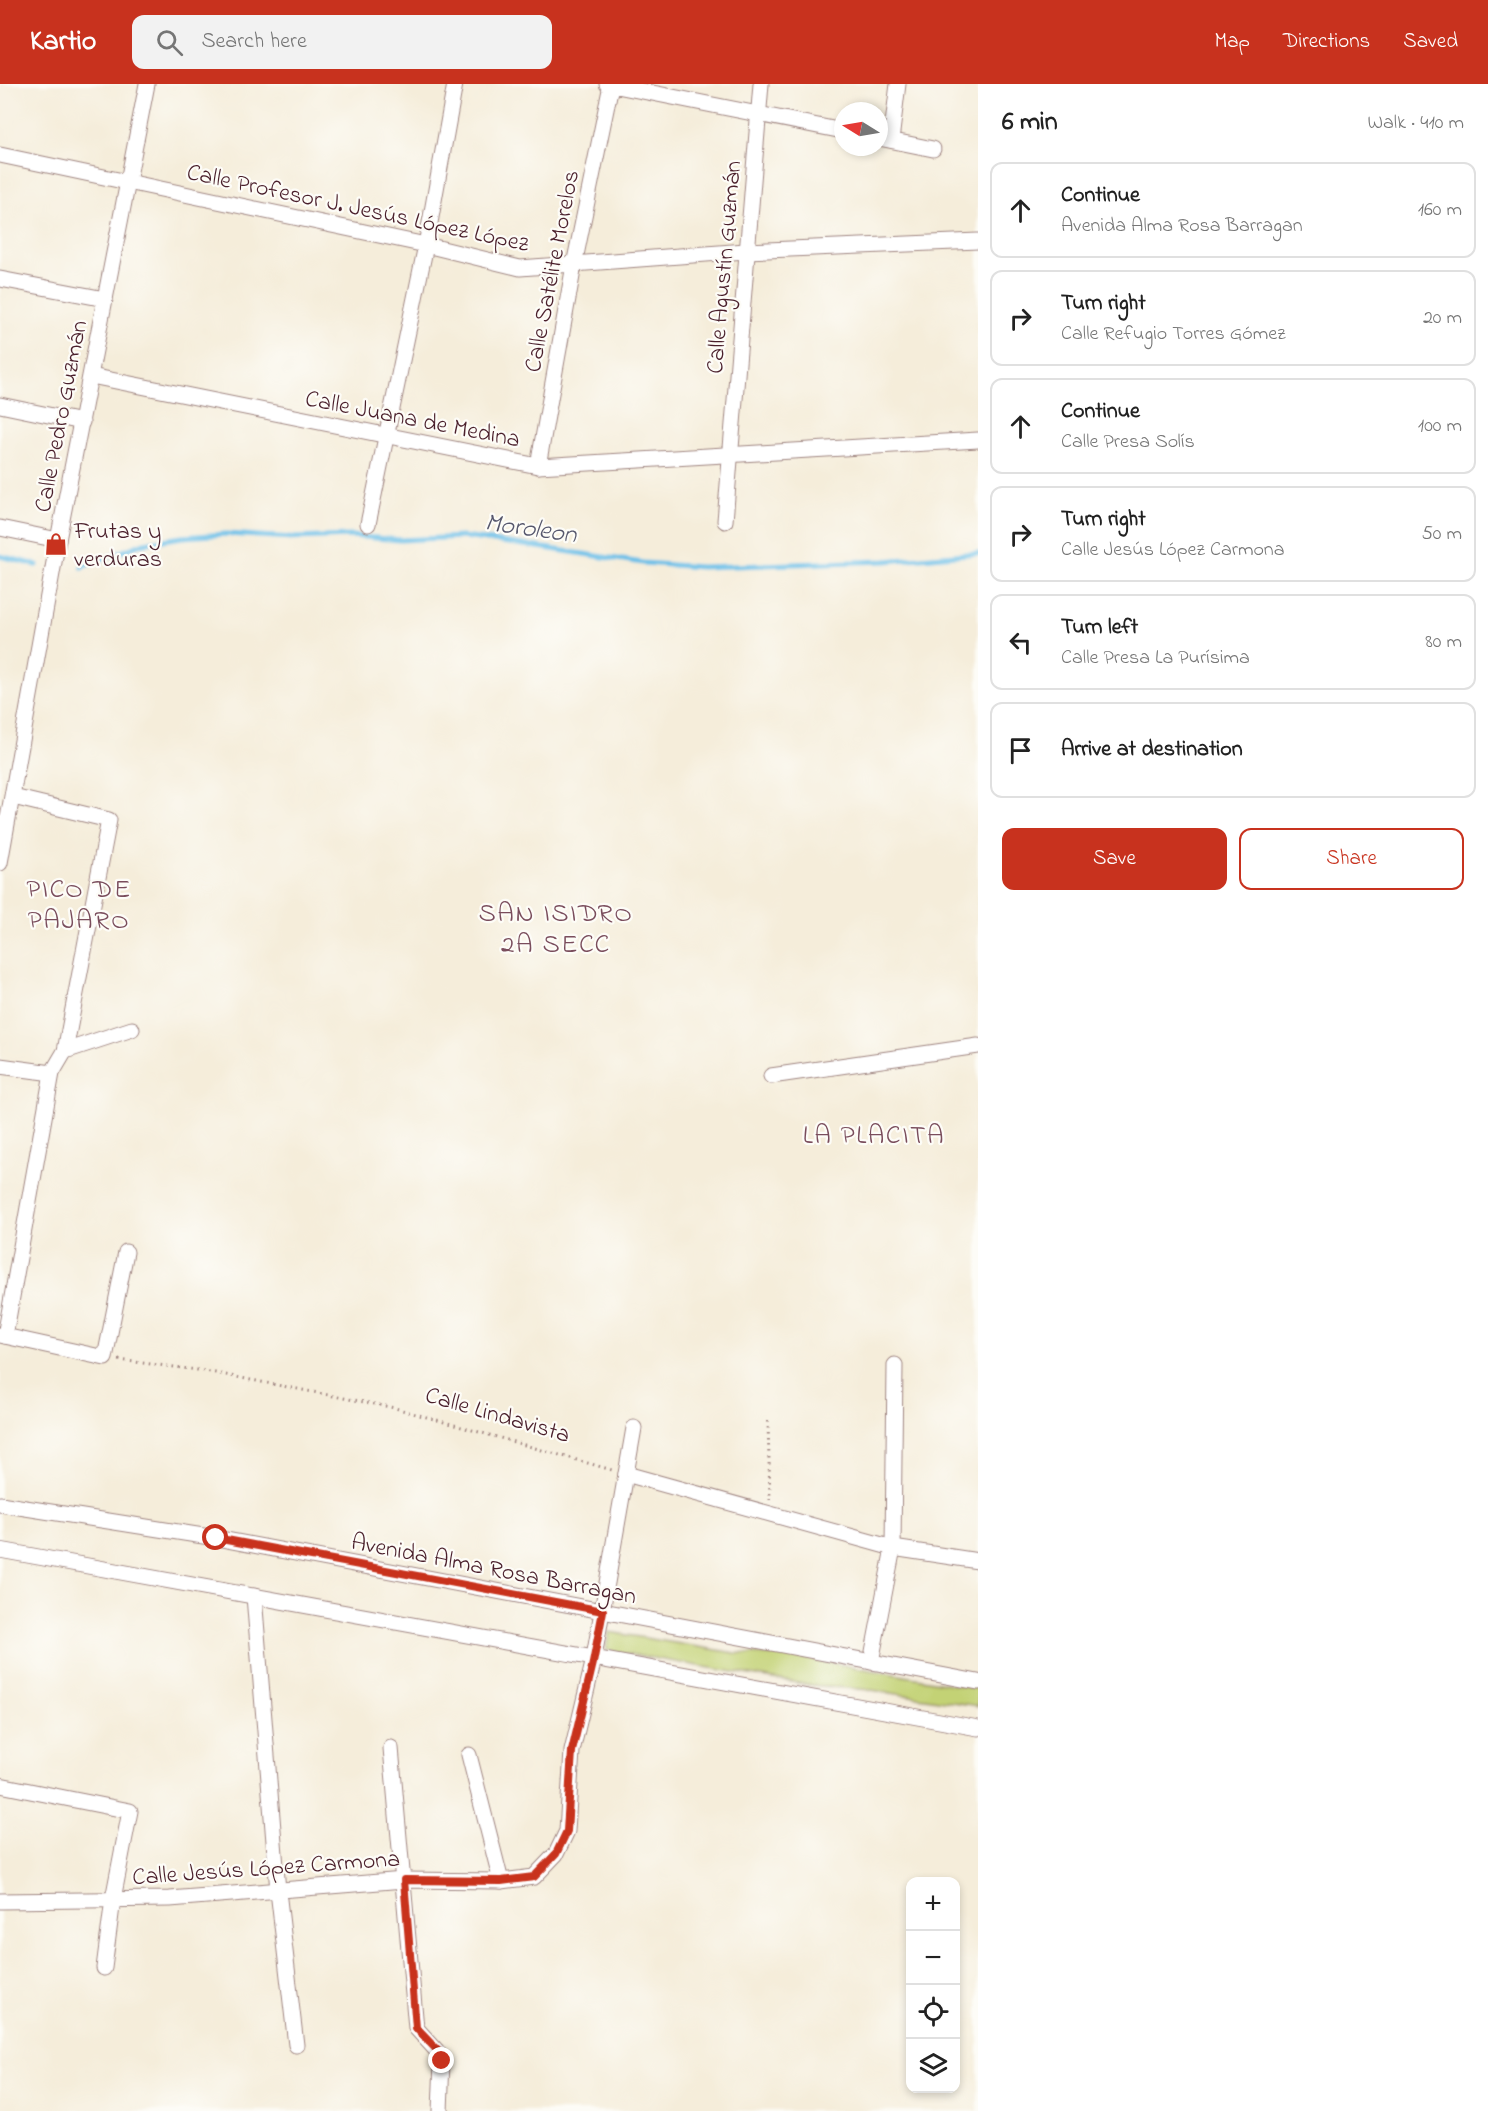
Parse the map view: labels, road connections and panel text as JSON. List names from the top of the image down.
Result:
{
  "streets": {
    "street": [
      "Calle Profesor J. Jesús López López",
      "Calle Agustín Guzmán",
      "Calle Satélite Morelos",
      "Calle Pedro Guzmán",
      "Calle Juana de Medina",
      "Avenida Alma Rosa Barragan",
      "Calle Jesús López Carmona"
    ],
    "path": ["Calle Lindavista"]
  },
  "crossings": [
    ["Calle Profesor J. Jesús López López", "Calle Agustín Guzmán"],
    ["Calle Profesor J. Jesús López López", "Calle Satélite Morelos"],
    ["Calle Profesor J. Jesús López López", "Calle Pedro Guzmán"],
    ["Calle Agustín Guzmán", "Calle Juana de Medina"],
    ["Calle Satélite Morelos", "Calle Juana de Medina"],
    ["Calle Pedro Guzmán", "Calle Juana de Medina"]
  ],
  "districts": ["PICO DE PAJARO", "SAN ISIDRO 2A SECC", "LA PLACITA"],
  "water": ["Moroleon"],
  "places": {
    "shop": ["Frutas y verduras"]
  },
  "north": "left",
  "page": {
    "header": "Kartio",
    "search": "Search here",
    "nav": ["Map", "Directions", "Saved"],
    "heading": ["6 min", "Walk · 410 m"],
    "list": [
      ["Continue", "Avenida Alma Rosa Barragan", "160 m"],
      ["Turn right", "Calle Refugio Torres Gómez", "20 m"],
      ["Continue", "Calle Presa Solís", "100 m"],
      ["Turn right", "Calle Jesús López Carmona", "50 m"],
      ["Turn left", "Calle Presa La Purísima", "80 m"],
      "Arrive at destination"
    ],
    "buttons": ["Save", "Share"],
    "map_buttons": ["+", "−"]
  }
}
